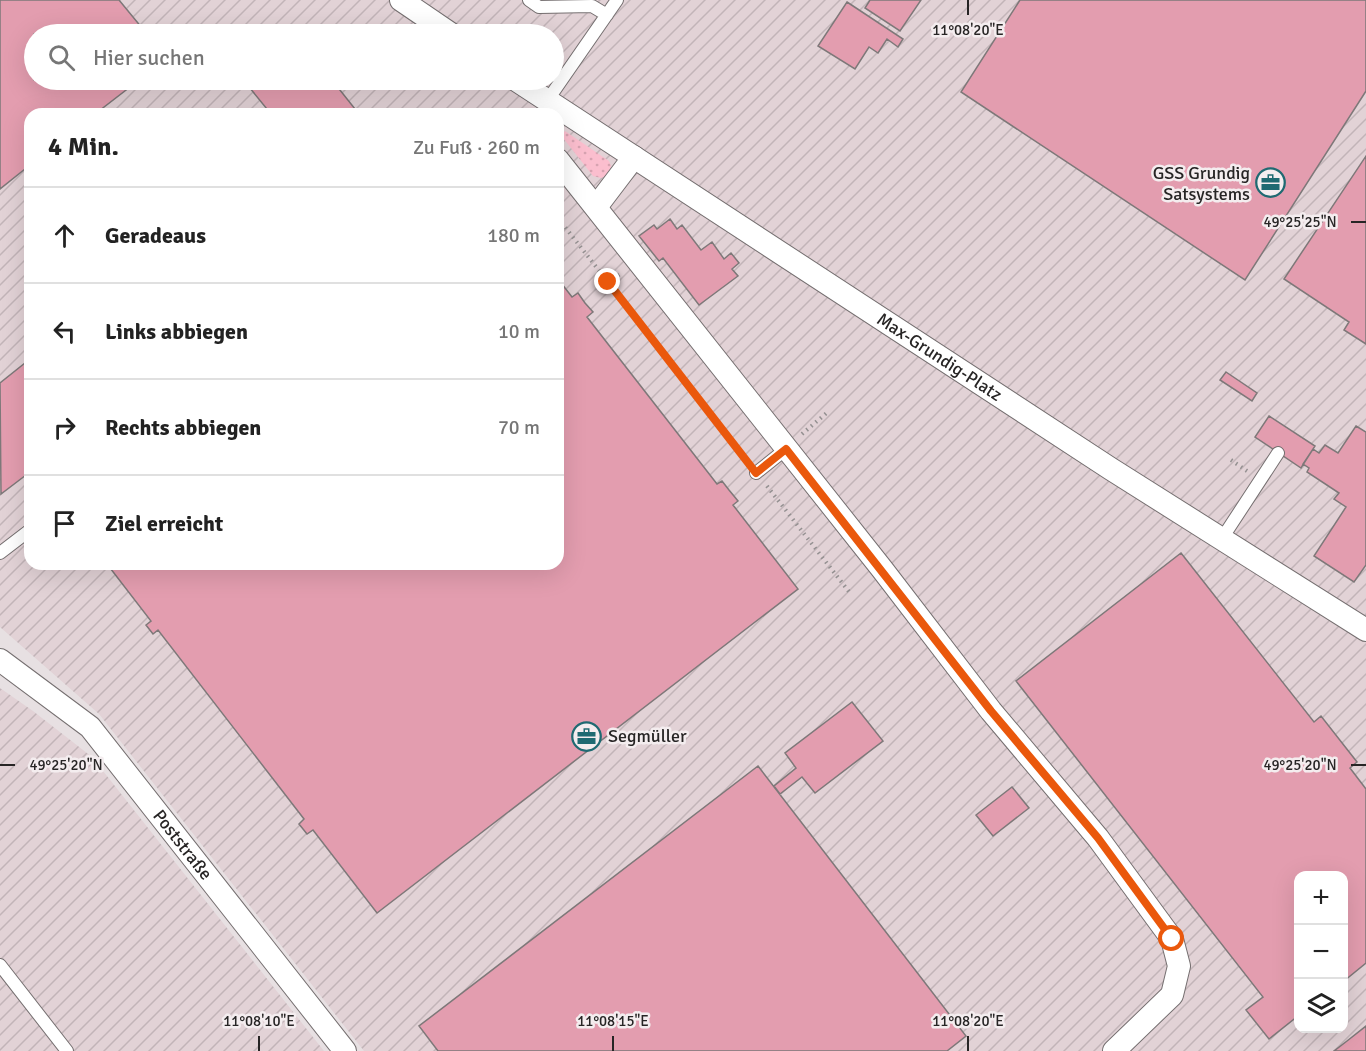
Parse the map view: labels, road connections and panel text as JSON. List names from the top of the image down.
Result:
{
  "streets": {
    "street": ["Max-Grundig-Platz", "Poststraße"]
  },
  "places": {
    "office": ["GSS Grundig Satsystems", "Segmüller"]
  },
  "page": {
    "search": "Hier suchen",
    "heading": ["4 Min.", "Zu Fuß · 260 m"],
    "list": [
      ["Geradeaus", "180 m"],
      ["Links abbiegen", "10 m"],
      ["Rechts abbiegen", "70 m"],
      "Ziel erreicht"
    ],
    "map_buttons": ["+", "−"]
  },
  "coordinates": [
    "11°08'20\"E",
    "49°25'25\"N",
    "49°25'20\"N",
    "11°08'10\"E",
    "11°08'15\"E"
  ]
}
